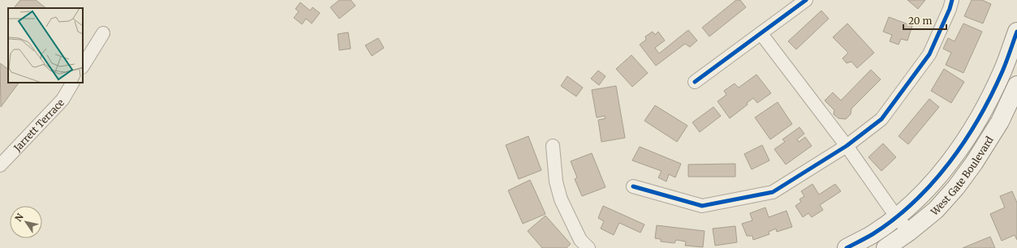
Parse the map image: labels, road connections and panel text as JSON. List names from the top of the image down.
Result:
{
  "streets": {
    "street": ["Jarrett Terrace", "West Gate Boulevard"]
  },
  "scale_bar": "20 m",
  "north": "top left"
}
